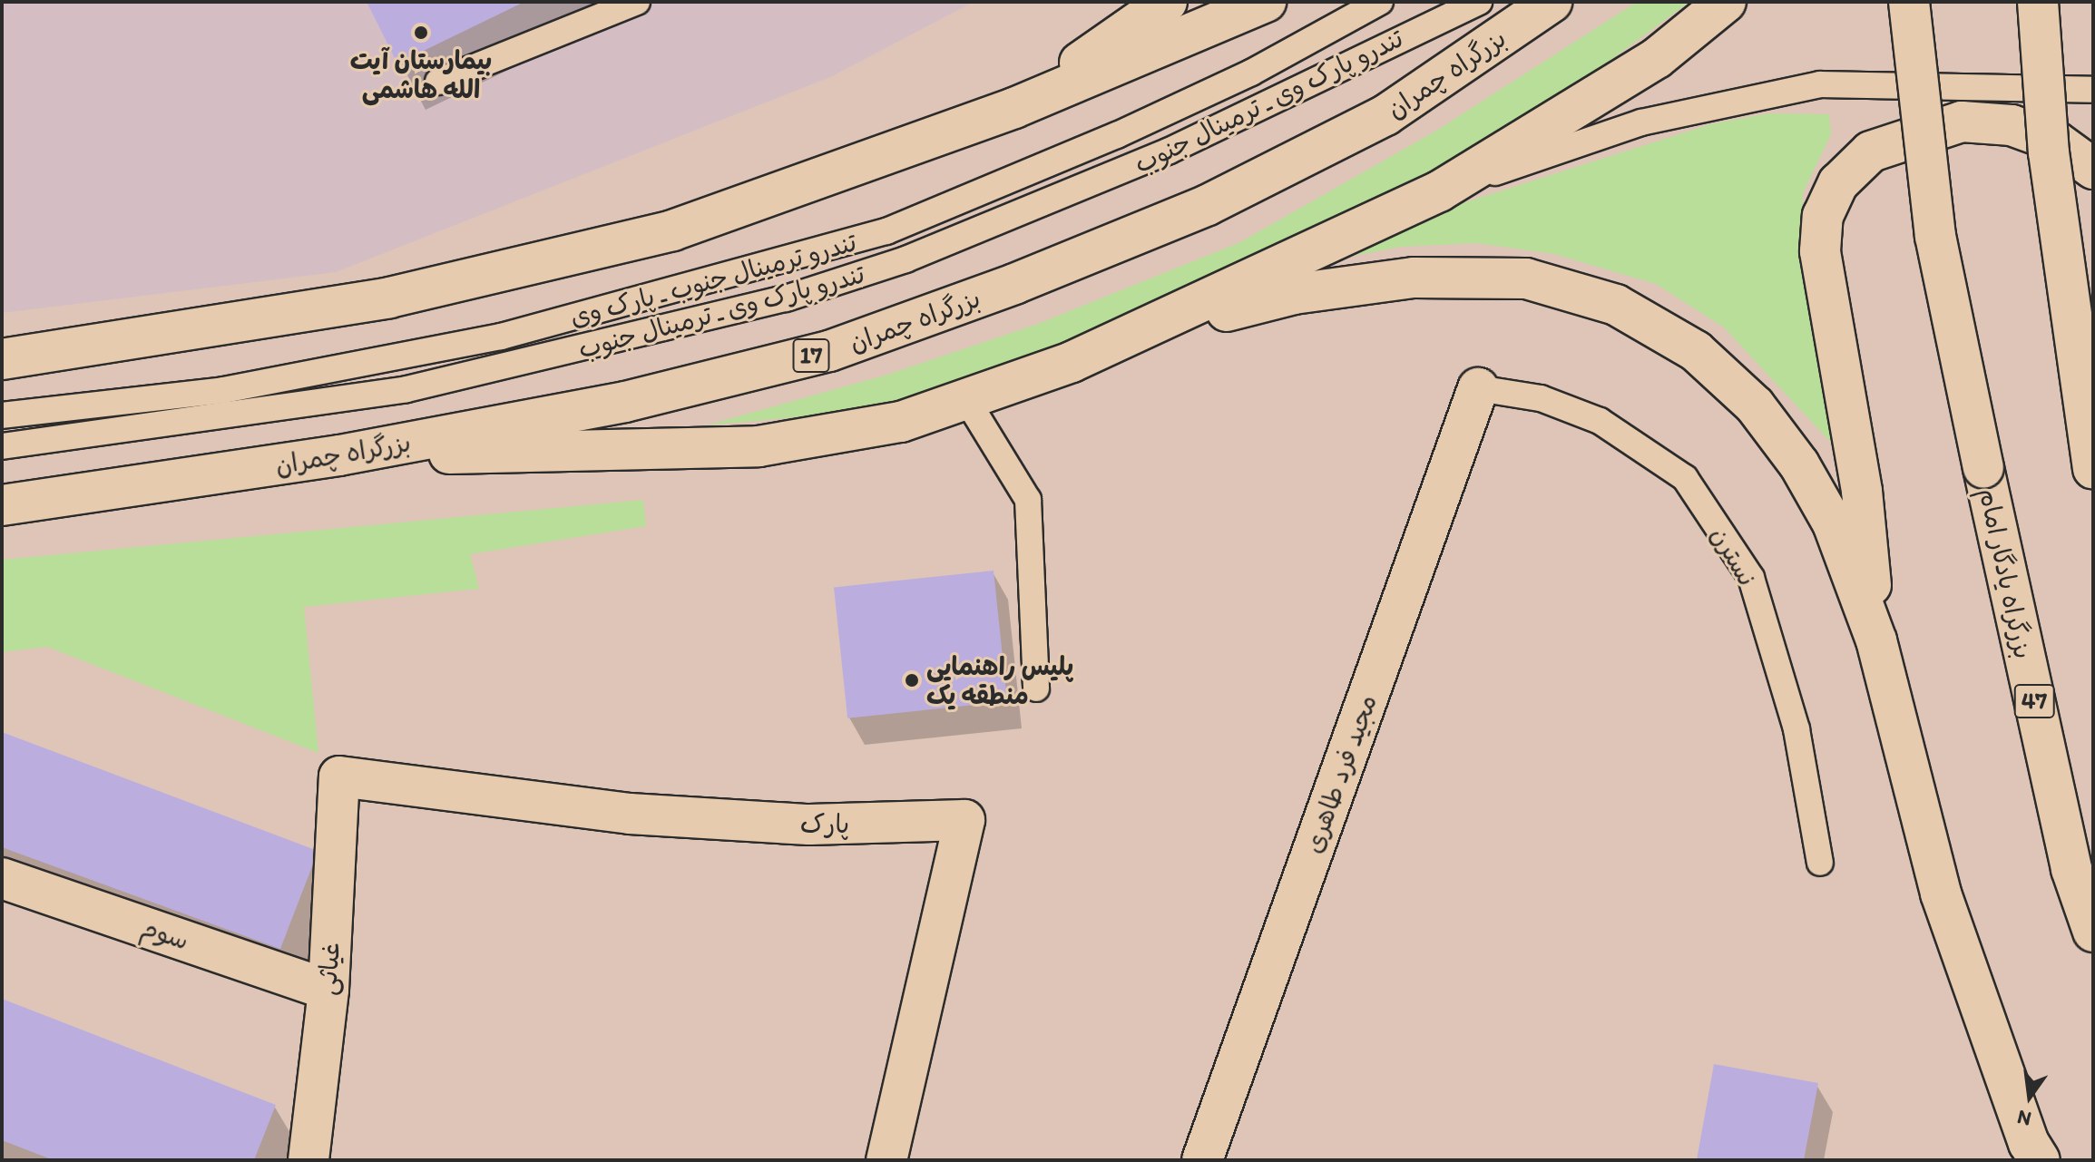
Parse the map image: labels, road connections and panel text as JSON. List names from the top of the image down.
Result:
{
  "streets": {
    "main road": [
      "بزرگراه چمران",
      "17",
      "بزرگراه یادگار امام",
      "47",
      "مجید فرد طاهری",
      "پارک",
      "سوم",
      "غیاثی"
    ],
    "lane": ["تندرو پارک وی ـ ترمینال جنوب", "تندرو ترمینال جنوب ـ پارک وی", "نسترن"]
  },
  "crossings": [
    ["نسترن", "مجید فرد طاهری"],
    ["پارک", "غیاثی"],
    ["سوم", "غیاثی"]
  ],
  "places": ["بیمارستان آیت الله هاشمی", "پلیس راهنمایی منطقه یک"],
  "north": "bottom"
}
